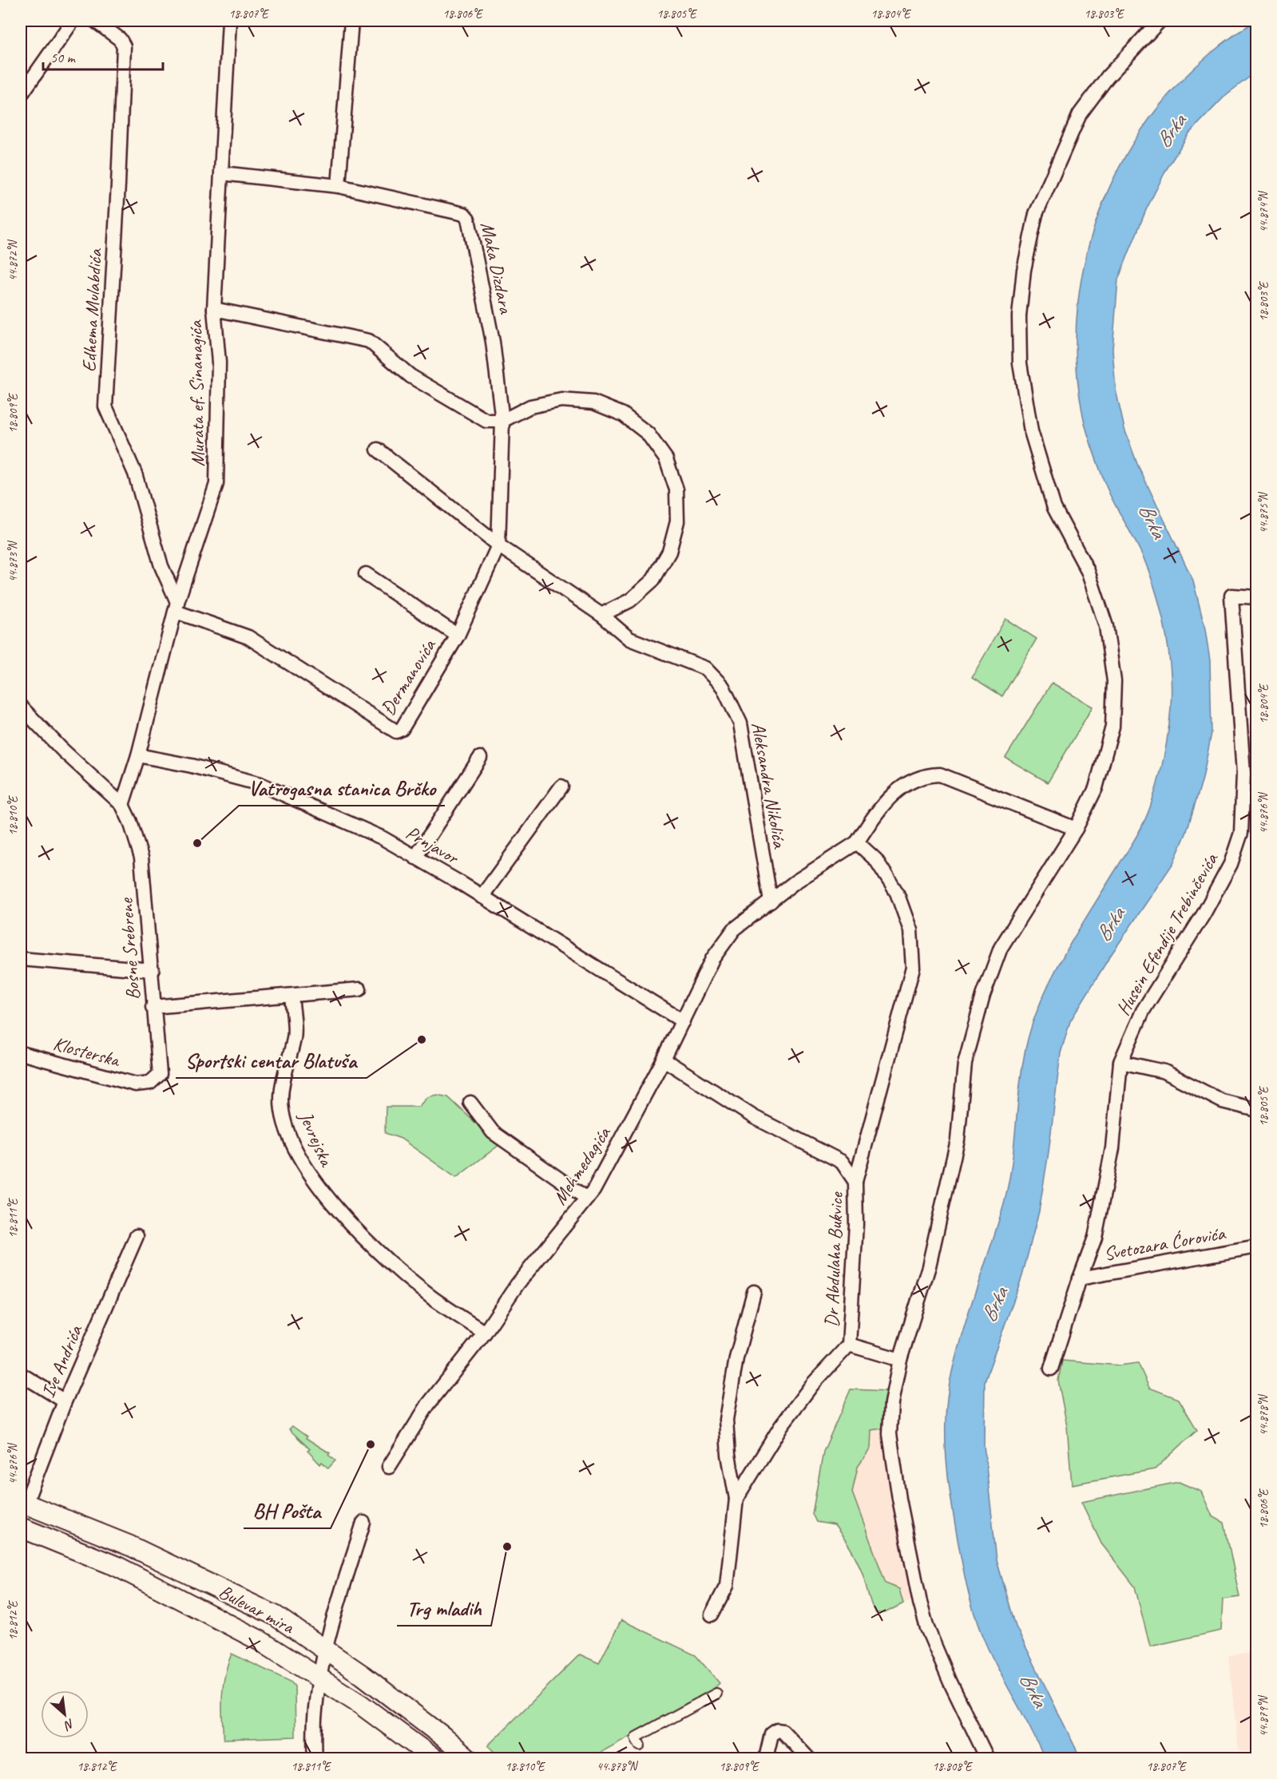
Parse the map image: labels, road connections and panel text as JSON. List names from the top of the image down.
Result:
{
  "streets": {
    "main road": ["Bulevar mira"],
    "street": [
      "Maka Dizdara",
      "Edhema Mulabdića",
      "Murata ef. Sinanagića",
      "Đermanovića",
      "Aleksandra Nikolića",
      "Prnjavor",
      "Husein Efendije Trebinčevića",
      "Bosne Srebrene",
      "Klosterska",
      "Jevrejska",
      "Mehmedagića",
      "Svetozara Ćorovića",
      "Dr Abdulaha Bukvice",
      "Ive Andrića"
    ]
  },
  "crossings": [
    ["Maka Dizdara", "Murata ef. Sinanagića"],
    ["Maka Dizdara", "Đermanovića"],
    ["Maka Dizdara", "Aleksandra Nikolića"],
    ["Edhema Mulabdića", "Murata ef. Sinanagića"],
    ["Edhema Mulabdića", "Đermanovića"],
    ["Murata ef. Sinanagića", "Đermanovića"],
    ["Murata ef. Sinanagića", "Prnjavor"],
    ["Đermanovića", "Aleksandra Nikolića"],
    ["Aleksandra Nikolića", "Mehmedagića"],
    ["Prnjavor", "Mehmedagića"],
    ["Husein Efendije Trebinčevića", "Svetozara Ćorovića"],
    ["Bosne Srebrene", "Klosterska"],
    ["Jevrejska", "Mehmedagića"],
    ["Mehmedagića", "Dr Abdulaha Bukvice"],
    ["Ive Andrića", "Bulevar mira"]
  ],
  "water": ["Brka"],
  "places": [
    "Vatrogasna stanica Brčko",
    "Sportski centar Blatuša",
    "BH Pošta",
    "Trg mladih"
  ],
  "scale_bar": "50 m",
  "north": "bottom right",
  "coordinates": [
    "18.807°E",
    "18.806°E",
    "18.805°E",
    "18.804°E",
    "18.803°E",
    "44.874°N",
    "44.872°N",
    "18.809°E",
    "44.875°N",
    "44.873°N",
    "44.876°N",
    "18.810°E",
    "18.811°E",
    "44.878°N",
    "18.812°E",
    "44.879°N",
    "18.808°E"
  ]
}
